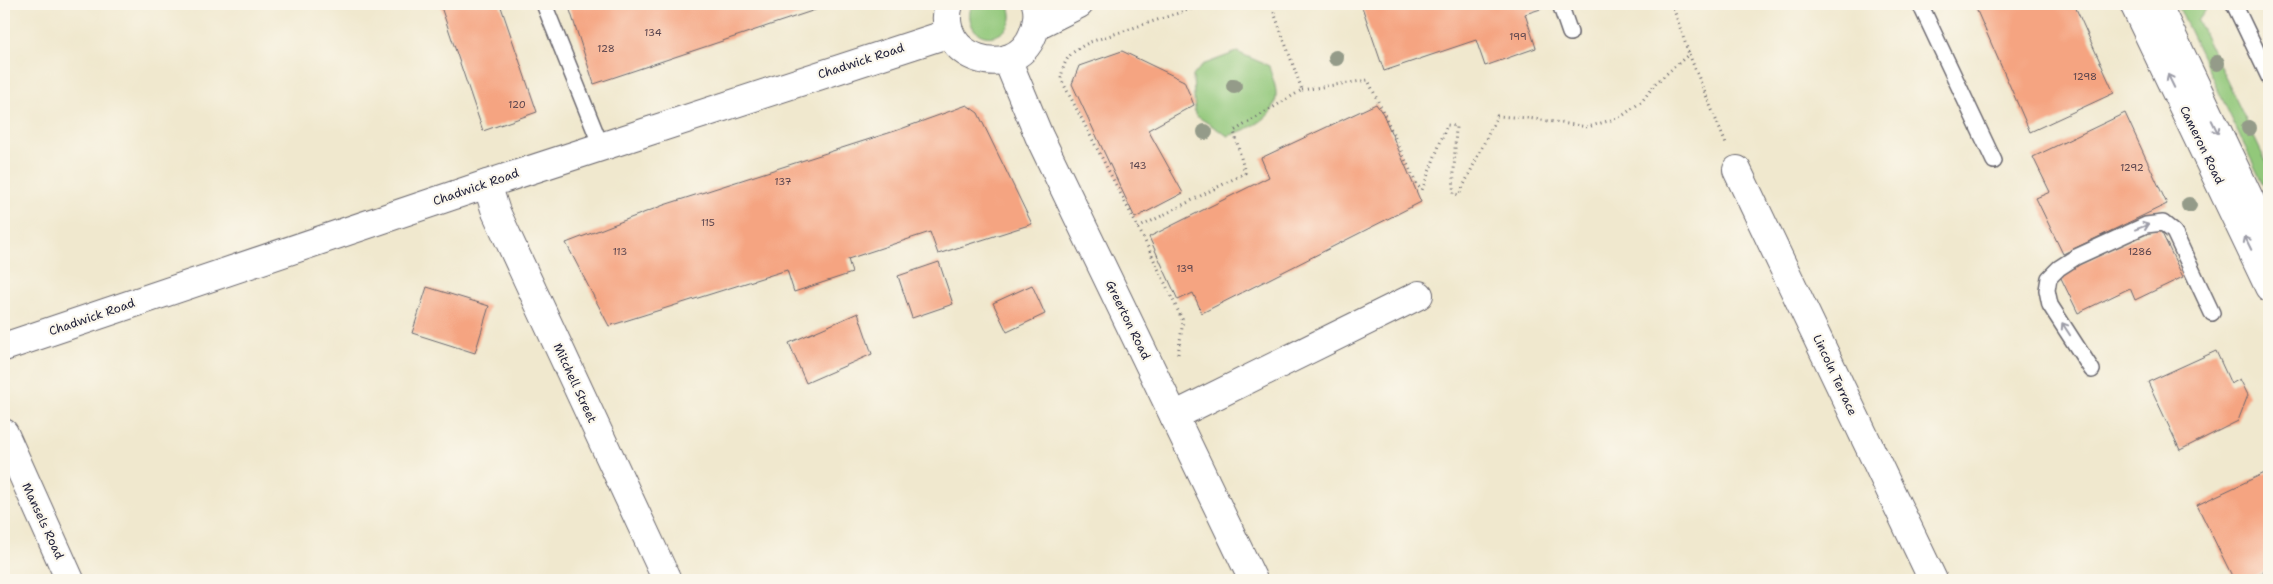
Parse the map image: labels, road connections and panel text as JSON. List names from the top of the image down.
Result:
{
  "streets": {
    "street": [
      "Chadwick Road",
      "Cameron Road",
      "Greerton Road",
      "Lincoln Terrace",
      "Mitchell Street",
      "Mansels Road"
    ]
  },
  "crossings": [
    ["Chadwick Road", "Mitchell Street"]
  ],
  "house_numbers": [
    "134",
    "199",
    "128",
    "1298",
    "120",
    "143",
    "1292",
    "137",
    "115",
    "113",
    "1286",
    "139"
  ]
}
